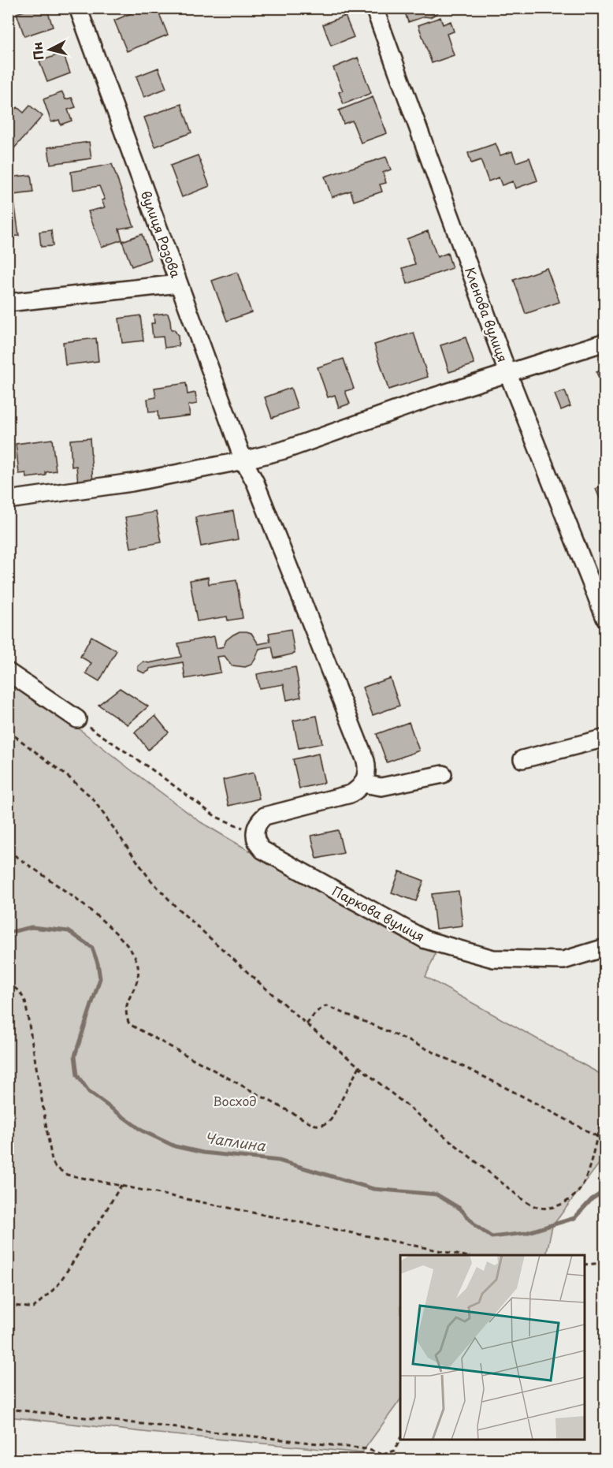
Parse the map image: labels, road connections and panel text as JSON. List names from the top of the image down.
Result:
{
  "streets": {
    "street": ["вулиця Розова", "Кленова вулиця", "Паркова вулиця"]
  },
  "water": ["Чаплина"],
  "parks": ["Восход"],
  "north": "left"
}
